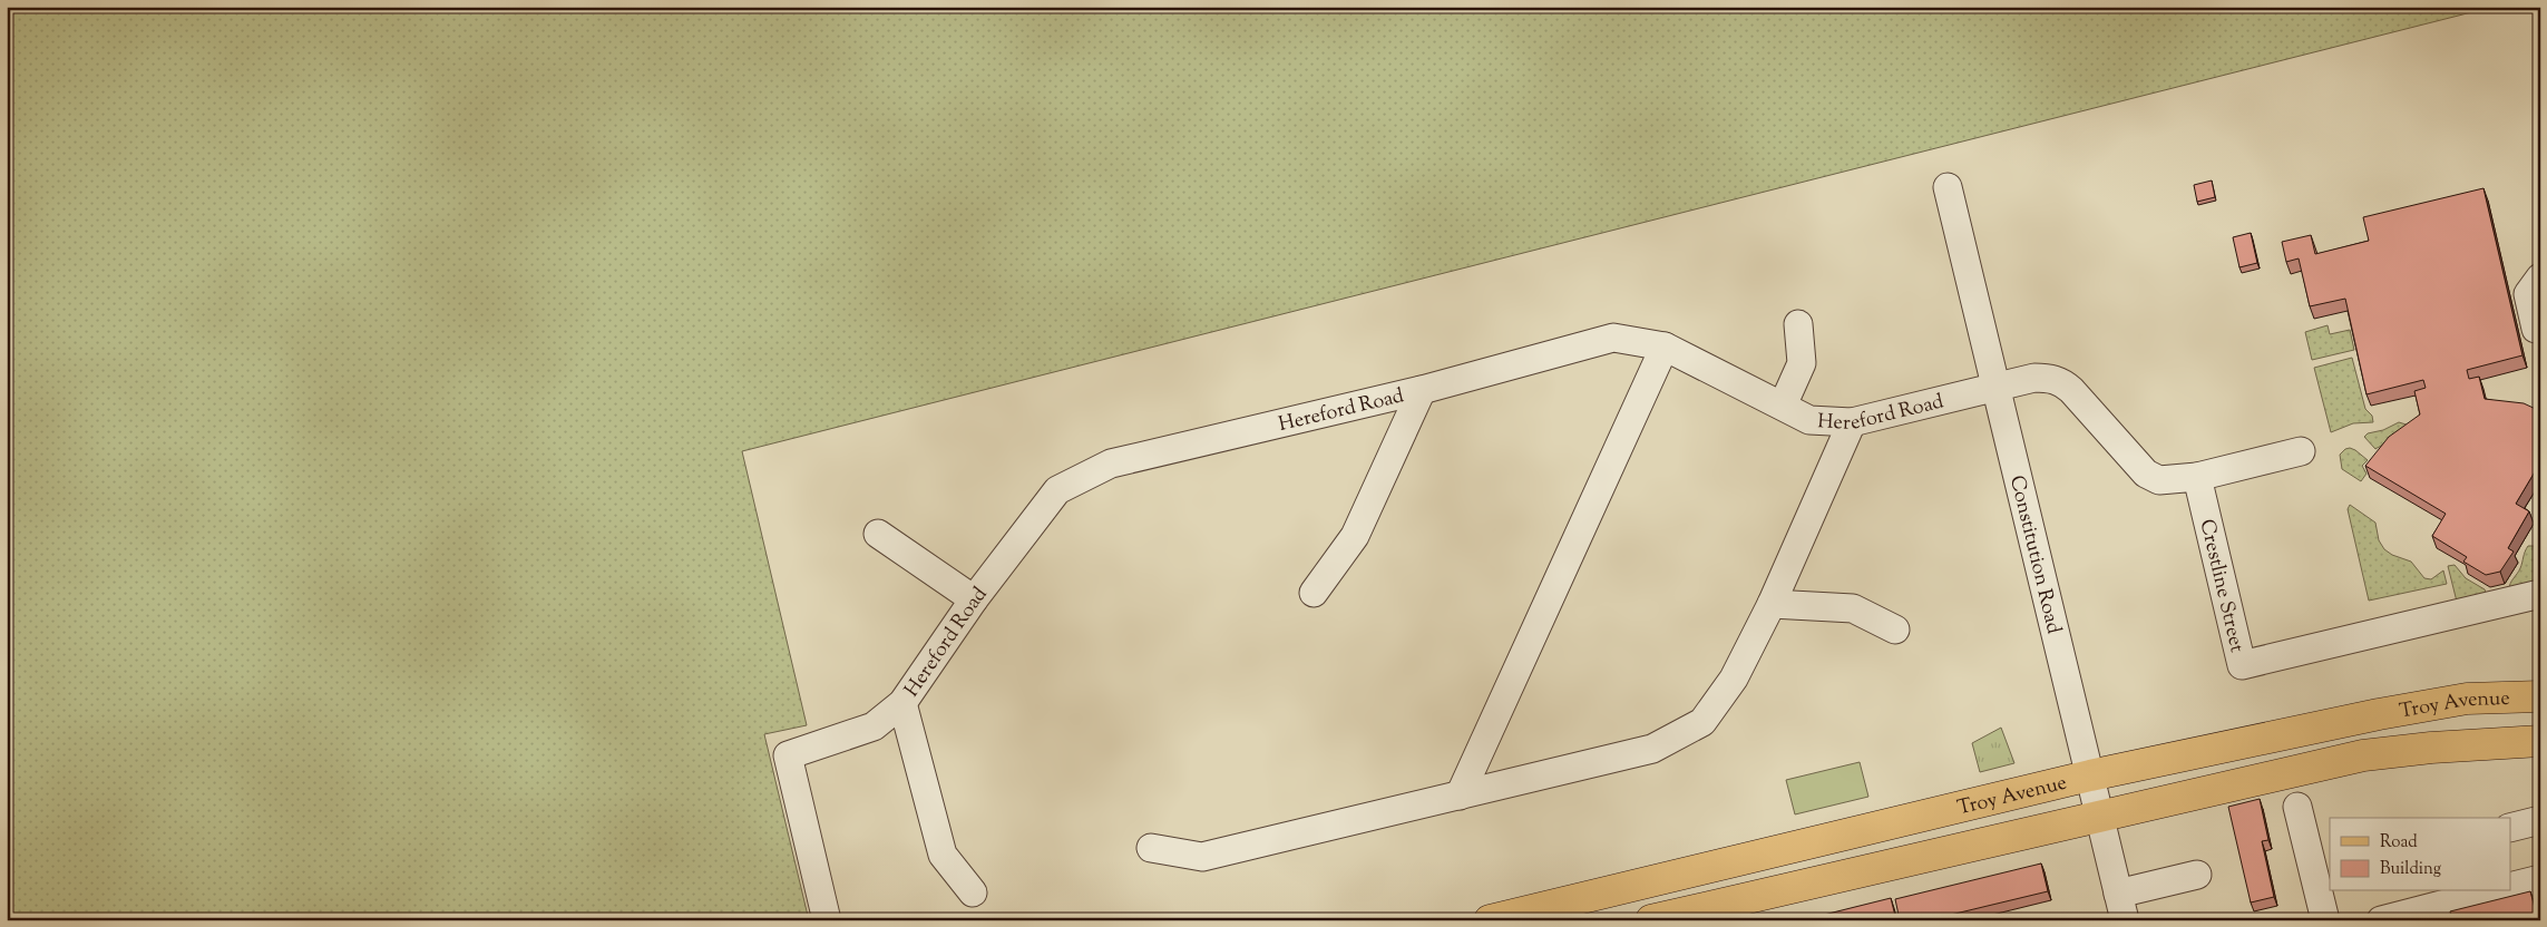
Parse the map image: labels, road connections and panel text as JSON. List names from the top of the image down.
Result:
{
  "streets": {
    "main road": ["Troy Avenue"],
    "street": ["Hereford Road", "Constitution Road", "Crestline Street"]
  },
  "crossings": [
    ["Hereford Road", "Constitution Road"],
    ["Constitution Road", "Troy Avenue"]
  ],
  "legend": ["Road", "Building"]
}
